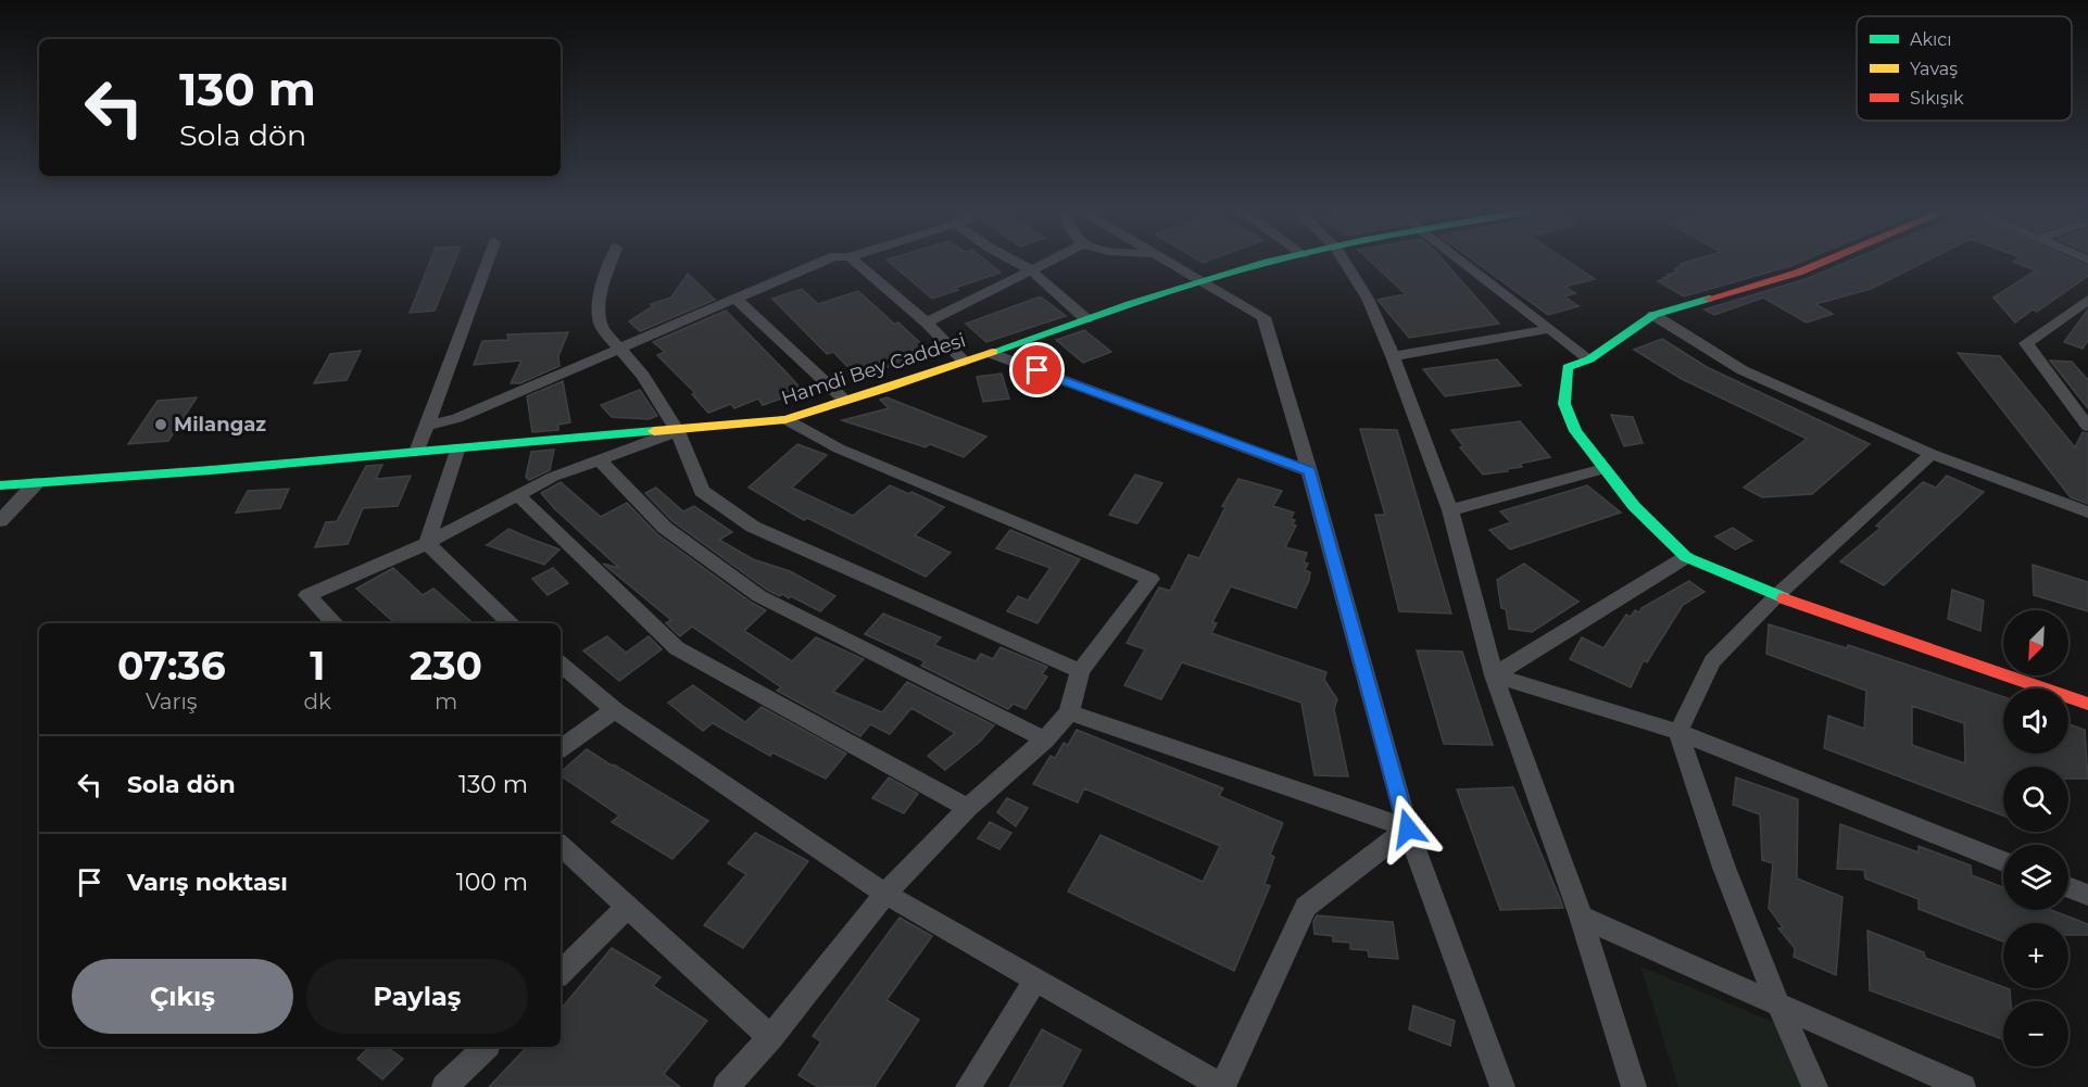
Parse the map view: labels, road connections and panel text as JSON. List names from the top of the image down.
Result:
{
  "streets": {
    "street": ["Hamdi Bey Caddesi"]
  },
  "places": ["Milangaz"],
  "legend": ["Akıcı", "Yavaş", "Sıkışık"],
  "north": "bottom left",
  "page": {
    "turn": ["130 m", "Sola dön"],
    "map_buttons": ["+", "−"],
    "eta": [
      "07:36",
      "Varış",
      "1",
      "dk",
      "230",
      "m"
    ],
    "list": [
      {
        "name": "Sola dön",
        "value": "130 m"
      },
      {
        "name": "Varış noktası",
        "value": "100 m"
      }
    ],
    "buttons": ["Çıkış", "Paylaş"]
  }
}
